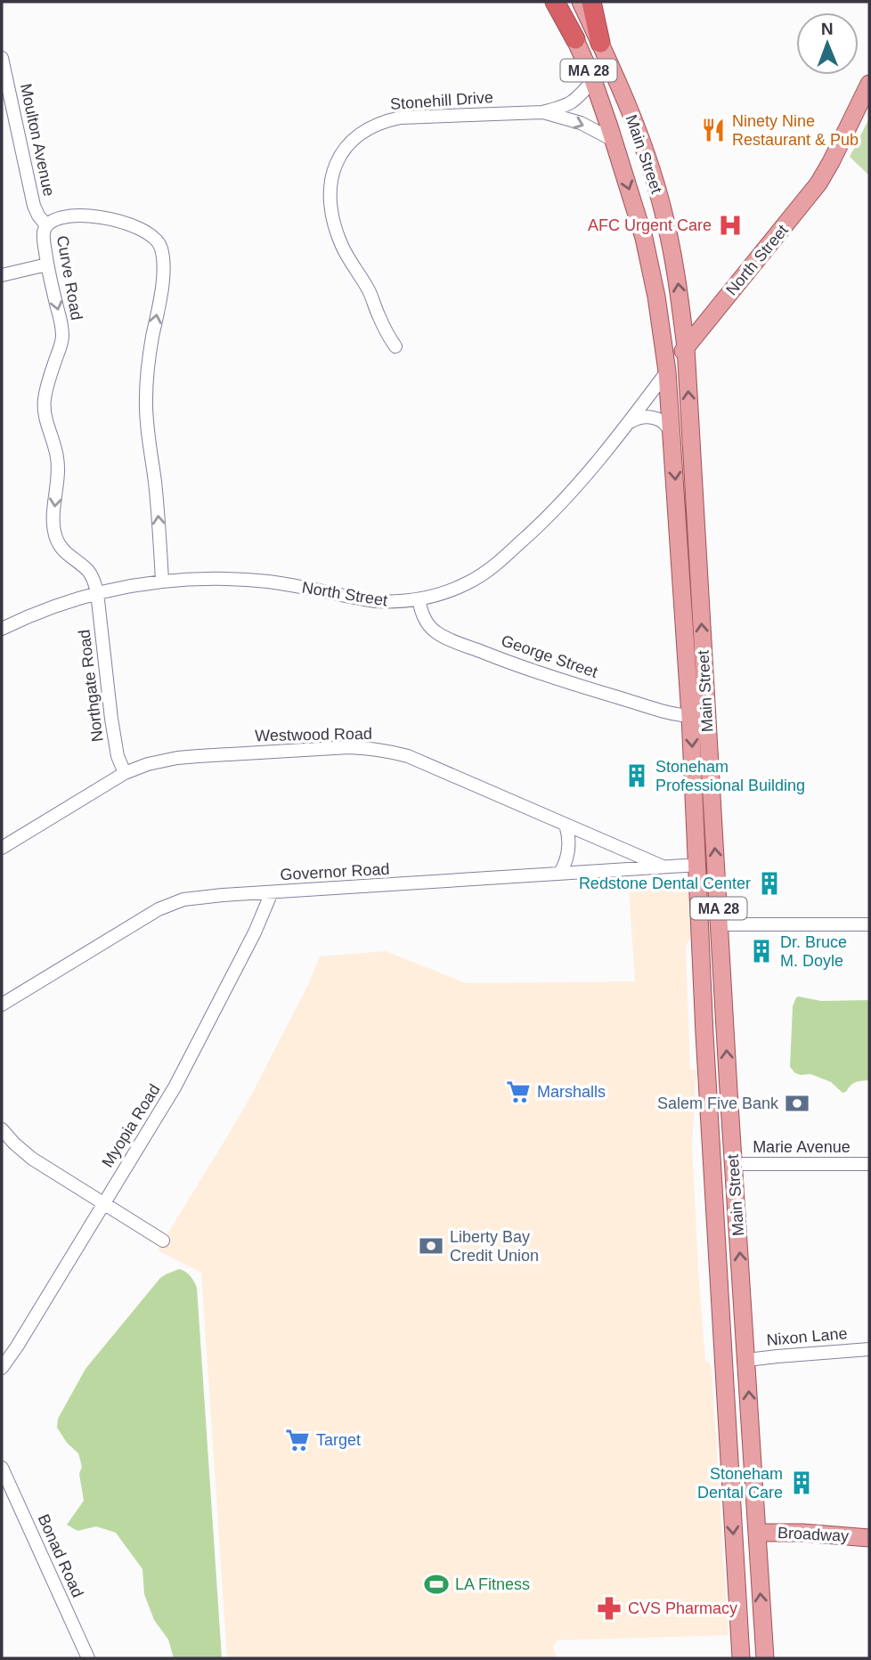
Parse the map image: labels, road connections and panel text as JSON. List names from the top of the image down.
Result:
{
  "streets": {
    "main road": [
      "MA 28",
      "Main Street",
      "North Street",
      "Broadway"
    ],
    "street": [
      "Stonehill Drive",
      "Moulton Avenue",
      "Curve Road",
      "George Street",
      "Northgate Road",
      "Westwood Road",
      "Governor Road",
      "Myopia Road",
      "Marie Avenue",
      "Nixon Lane",
      "Bonad Road"
    ]
  },
  "crossings": [
    ["Stonehill Drive", "Main Street"],
    ["Moulton Avenue", "Curve Road"],
    ["Main Street", "North Street"],
    ["Main Street", "George Street"],
    ["Main Street", "Governor Road"],
    ["Main Street", "Marie Avenue"],
    ["Main Street", "Nixon Lane"],
    ["Main Street", "Broadway"],
    ["North Street", "Curve Road"],
    ["North Street", "George Street"],
    ["North Street", "Northgate Road"],
    ["Curve Road", "Northgate Road"],
    ["Northgate Road", "Westwood Road"],
    ["Westwood Road", "Governor Road"],
    ["Governor Road", "Myopia Road"]
  ],
  "places": {
    "restaurant": ["Ninety Nine Restaurant & Pub"],
    "hospital": ["AFC Urgent Care"],
    "building": [
      "Stoneham Professional Building",
      "Redstone Dental Center",
      "Dr. Bruce M. Doyle",
      "Stoneham Dental Care"
    ],
    "supermarket": ["Marshalls", "Target"],
    "bank": ["Salem Five Bank", "Liberty Bay Credit Union"],
    "sports": ["LA Fitness"],
    "pharmacy": ["CVS Pharmacy"]
  },
  "north": "top"
}
